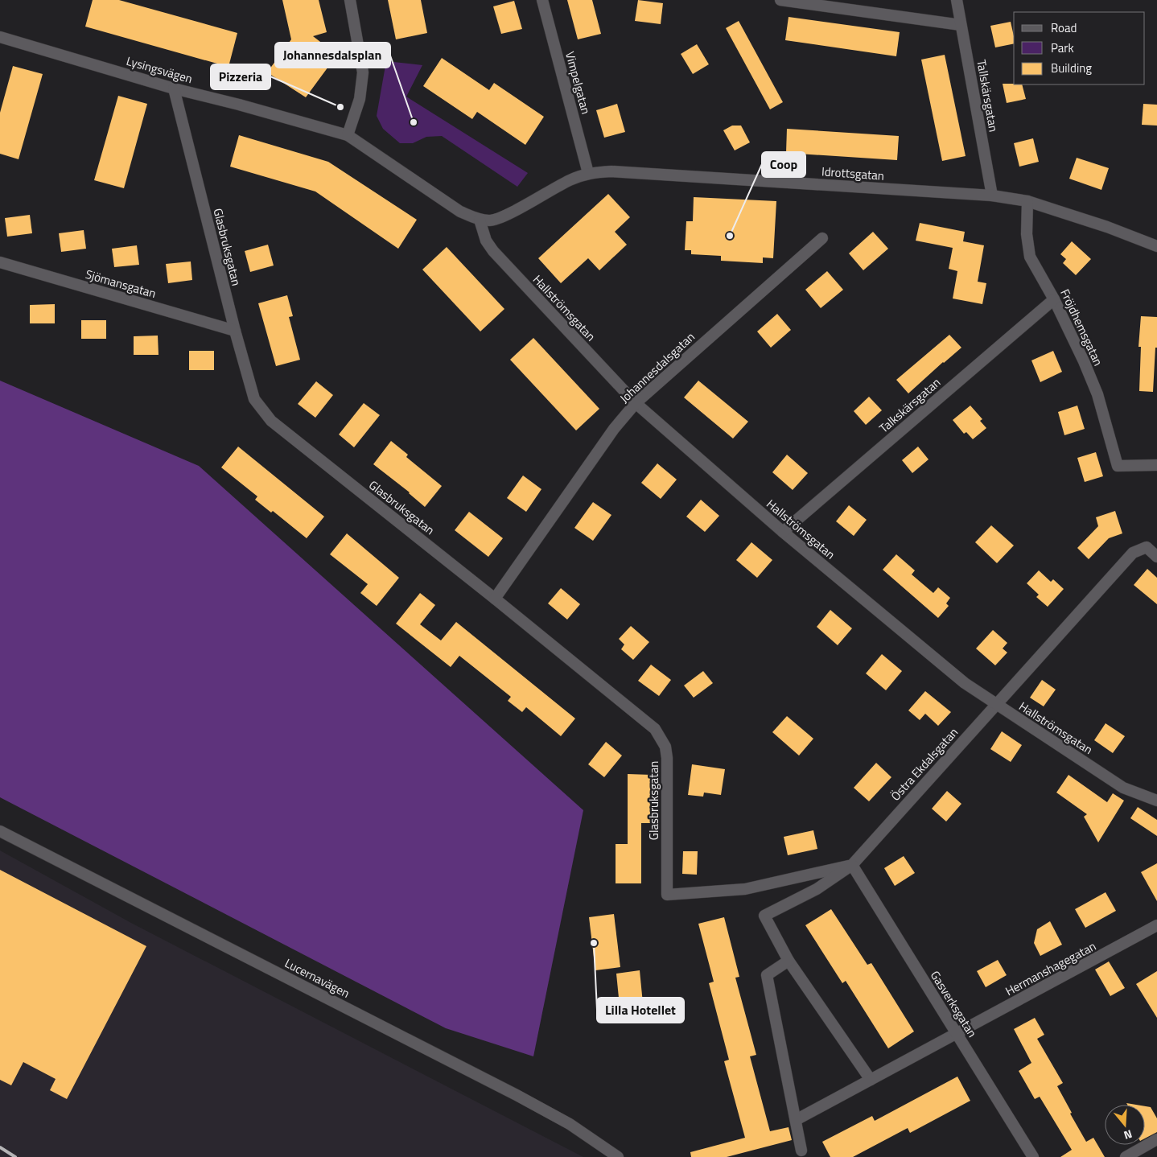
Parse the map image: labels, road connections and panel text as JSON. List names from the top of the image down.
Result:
{
  "streets": {
    "street": [
      "Lysingsvägen",
      "Vimpelgatan",
      "Tallskärsgatan",
      "Idrottsgatan",
      "Glasbruksgatan",
      "Sjömansgatan",
      "Hallströmsgatan",
      "Fröjdhemsgatan",
      "Johannesdalsgatan",
      "Talkskärsgatan",
      "Östra Ekdalsgatan",
      "Hermanshagegatan",
      "Lucernavägen",
      "Gasverksgatan"
    ]
  },
  "crossings": [
    ["Lysingsvägen", "Idrottsgatan"],
    ["Lysingsvägen", "Glasbruksgatan"],
    ["Lysingsvägen", "Hallströmsgatan"],
    ["Vimpelgatan", "Idrottsgatan"],
    ["Tallskärsgatan", "Idrottsgatan"],
    ["Idrottsgatan", "Hallströmsgatan"],
    ["Idrottsgatan", "Fröjdhemsgatan"],
    ["Glasbruksgatan", "Sjömansgatan"],
    ["Glasbruksgatan", "Johannesdalsgatan"],
    ["Glasbruksgatan", "Östra Ekdalsgatan"],
    ["Glasbruksgatan", "Gasverksgatan"],
    ["Hallströmsgatan", "Johannesdalsgatan"],
    ["Hallströmsgatan", "Talkskärsgatan"],
    ["Hallströmsgatan", "Östra Ekdalsgatan"],
    ["Fröjdhemsgatan", "Talkskärsgatan"],
    ["Östra Ekdalsgatan", "Gasverksgatan"],
    ["Hermanshagegatan", "Gasverksgatan"]
  ],
  "places": [
    "Pizzeria",
    "Johannesdalsplan",
    "Coop",
    "Lilla Hotellet"
  ],
  "legend": ["Road", "Park", "Building"],
  "north": "bottom"
}
